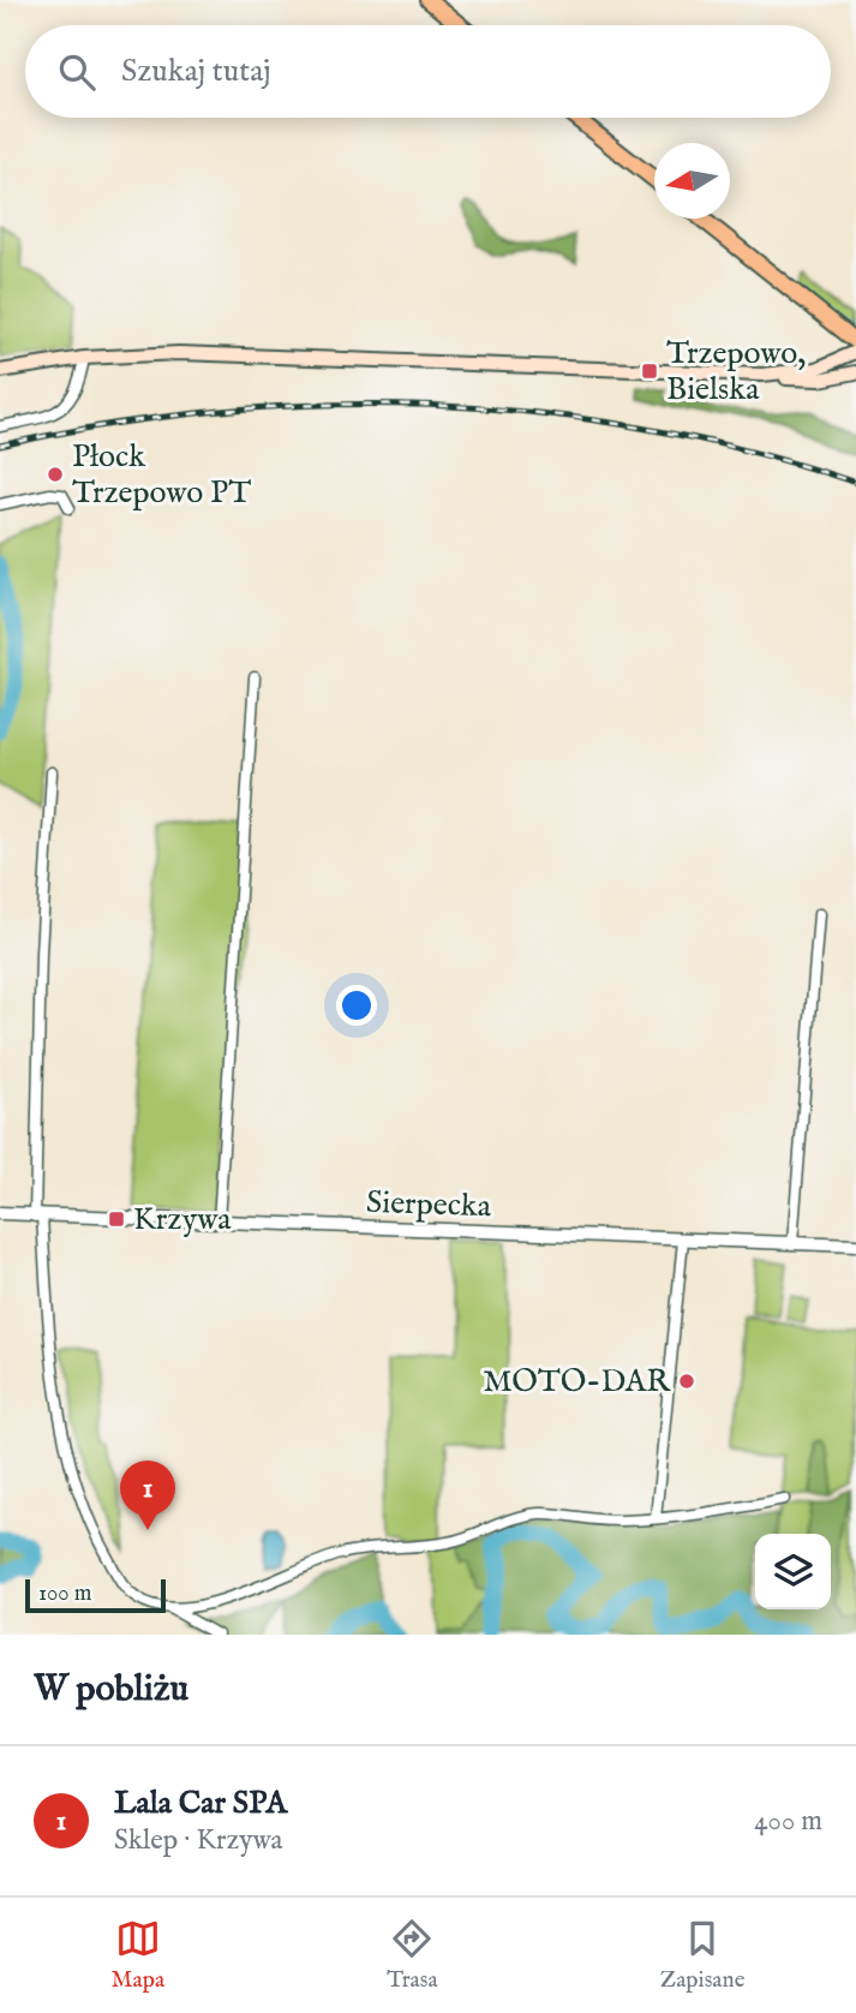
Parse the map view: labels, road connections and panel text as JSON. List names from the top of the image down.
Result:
{
  "streets": {
    "street": ["Sierpecka"]
  },
  "places": {
    "transit": ["Trzepowo, Bielska", "Krzywa"],
    "other": ["Płock Trzepowo PT", "MOTO-DAR"]
  },
  "scale_bar": "100 m",
  "north": "left",
  "page": {
    "search": "Szukaj tutaj",
    "pins": "1",
    "scale": "100 m",
    "heading": "W pobliżu",
    "list": [
      {
        "mark": "1",
        "name": "Lala Car SPA",
        "note": "Sklep · Krzywa",
        "value": "400 m"
      }
    ],
    "nav": ["Mapa", "Trasa", "Zapisane"]
  }
}
